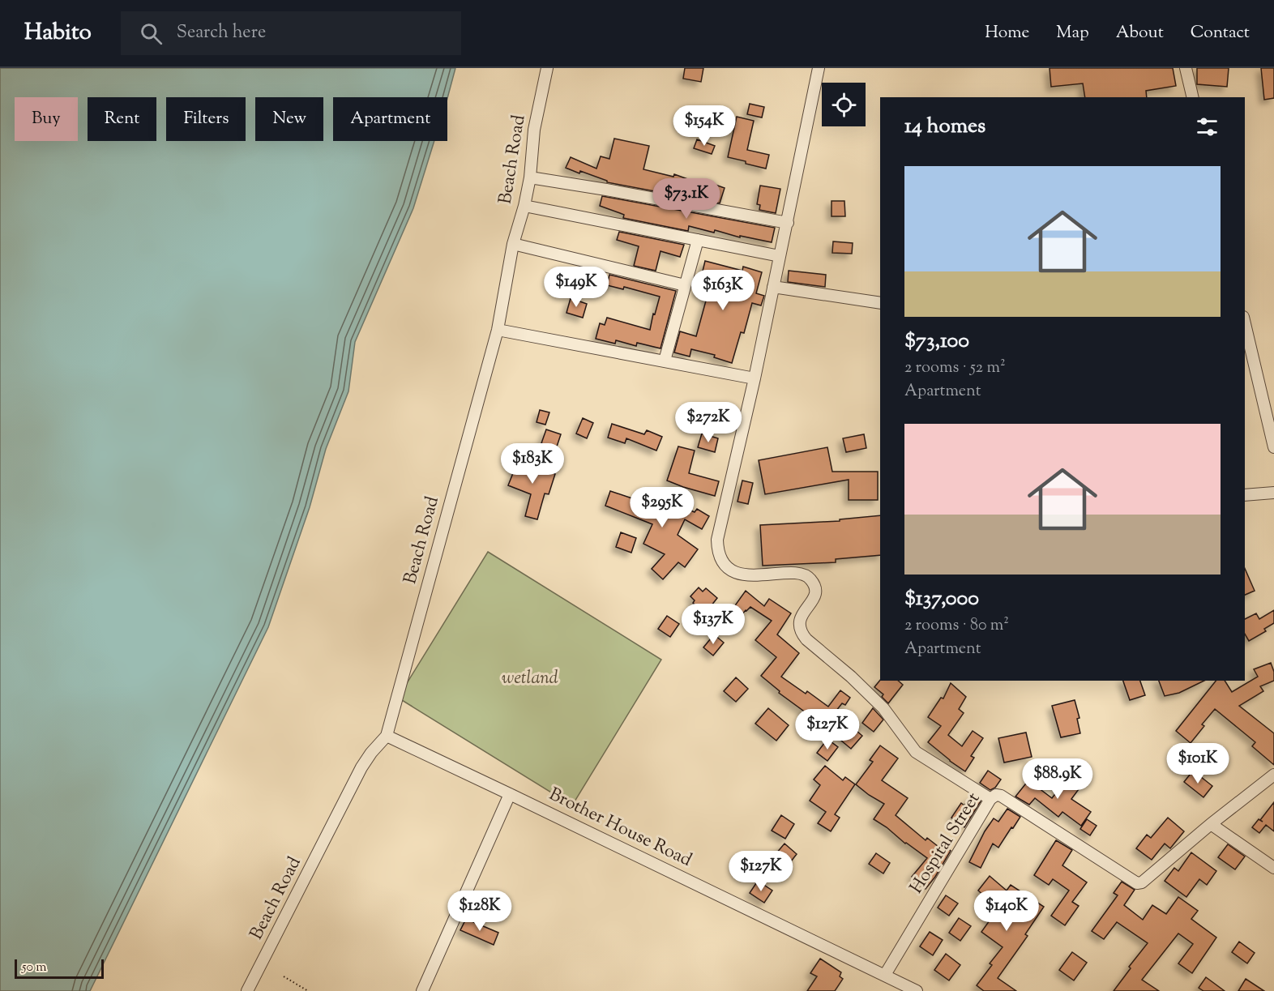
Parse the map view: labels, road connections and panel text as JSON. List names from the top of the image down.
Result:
{
  "streets": {
    "street": ["Beach Road", "Brother House Road", "Hospital Street"]
  },
  "crossings": [
    ["Beach Road", "Brother House Road"],
    ["Brother House Road", "Hospital Street"]
  ],
  "parks": ["wetland"],
  "scale_bar": "50 m",
  "page": {
    "header": "Habito",
    "search": "Search here",
    "nav": [
      "Home",
      "Map",
      "About",
      "Contact"
    ],
    "chip": [
      "Buy",
      "Rent",
      "Filters",
      "New",
      "Apartment"
    ],
    "heading": "14 homes",
    "price": [
      "$154K",
      "$73.1K",
      "$149K",
      "$163K",
      "$272K",
      "$183K",
      "$295K",
      "$137K",
      "$127K",
      "$101K",
      "$88.9K",
      "$127K",
      "$128K",
      "$140K"
    ],
    "list": [
      {
        "name": "$73,100",
        "note": "2 rooms · 52 m² · Apartment"
      },
      {
        "name": "$137,000",
        "note": "2 rooms · 80 m² · Apartment"
      }
    ],
    "scale": "50 m"
  }
}
